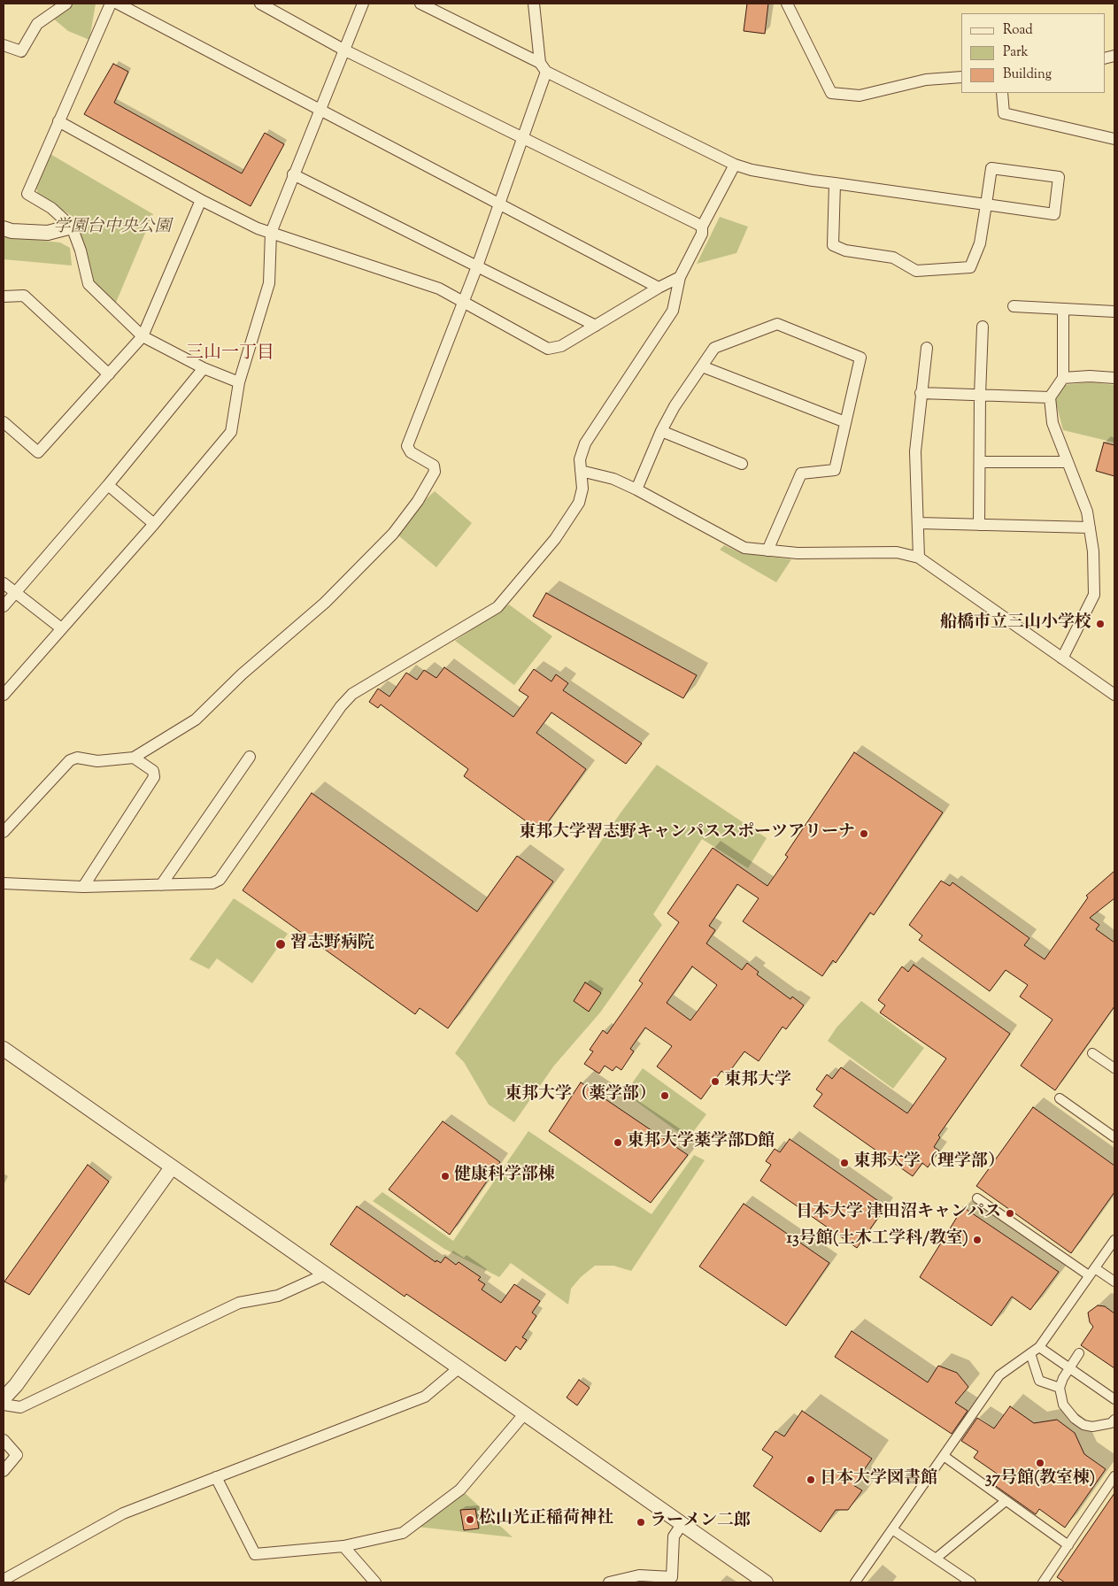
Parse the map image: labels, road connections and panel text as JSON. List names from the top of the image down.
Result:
{
  "districts": ["三山一丁目"],
  "parks": ["学園台中央公園"],
  "places": [
    "船橋市立三山小学校",
    "東邦大学習志野キャンパススポーツアリーナ",
    "習志野病院",
    "東邦大学",
    "東邦大学（薬学部）",
    "東邦大学薬学部D館",
    "東邦大学（理学部）",
    "健康科学部棟",
    "日本大学 津田沼キャンパス",
    "13号館(土木工学科/教室)",
    "37号館(教室棟)",
    "日本大学図書館",
    "松山光正稲荷神社",
    "ラーメン二郎"
  ],
  "legend": ["Road", "Park", "Building"]
}
